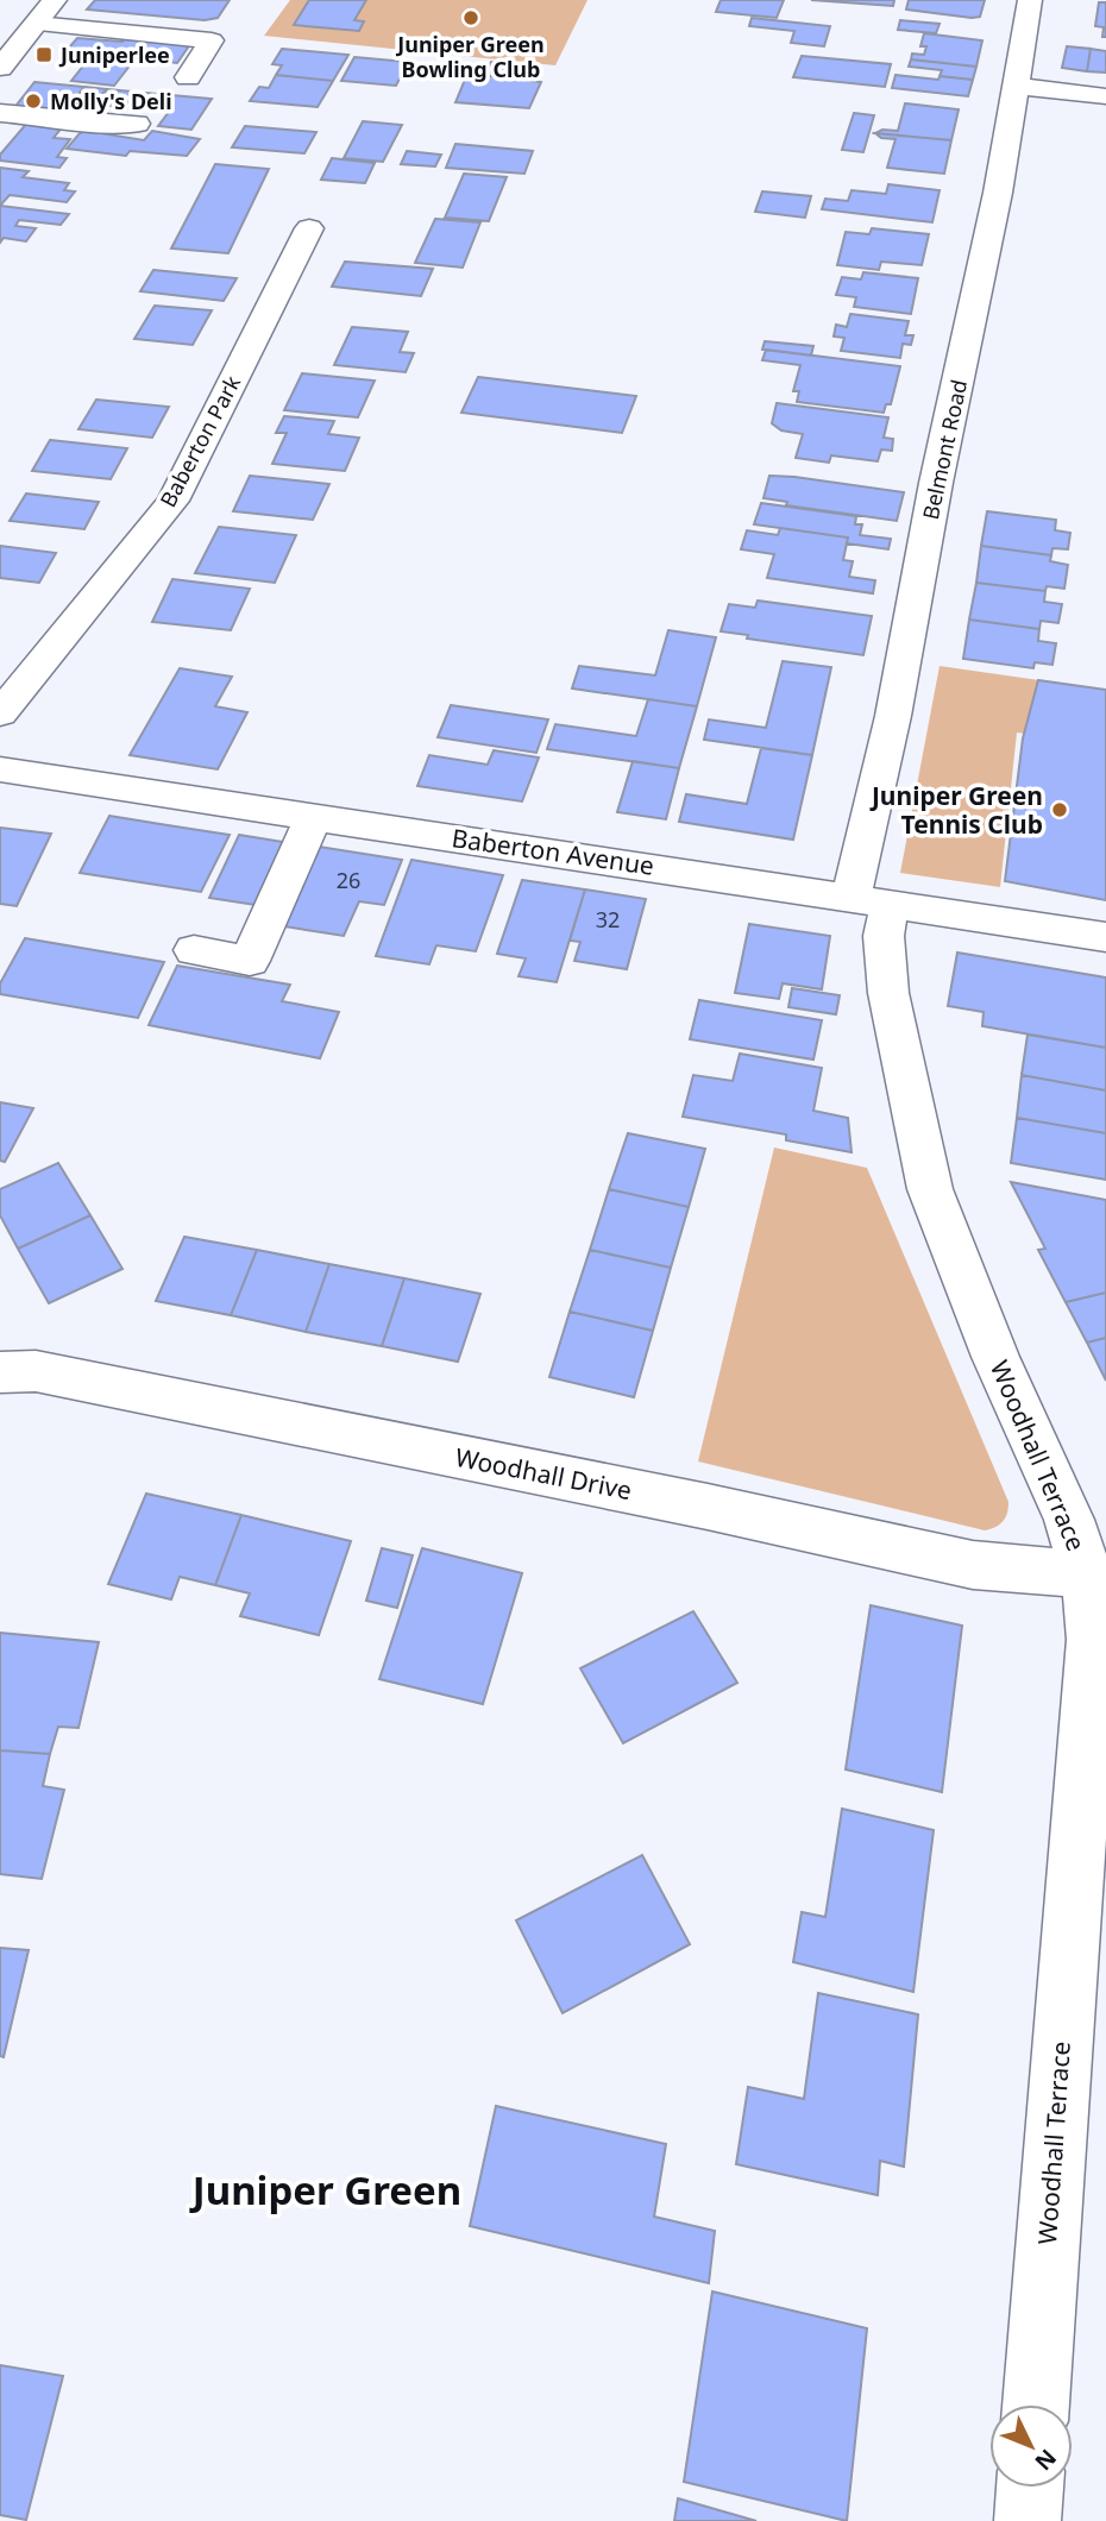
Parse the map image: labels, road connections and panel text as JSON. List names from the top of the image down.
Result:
{
  "streets": {
    "street": [
      "Baberton Park",
      "Belmont Road",
      "Baberton Avenue",
      "Woodhall Terrace",
      "Woodhall Drive"
    ]
  },
  "crossings": [
    ["Belmont Road", "Baberton Avenue"],
    ["Belmont Road", "Woodhall Terrace"],
    ["Baberton Avenue", "Woodhall Terrace"],
    ["Woodhall Terrace", "Woodhall Drive"]
  ],
  "districts": ["Juniper Green"],
  "places": {
    "other": ["Juniper Green Bowling Club", "Molly's Deli", "Juniper Green Tennis Club"],
    "transit": ["Juniperlee"]
  },
  "house_numbers": ["26", "32"],
  "north": "bottom right"
}
